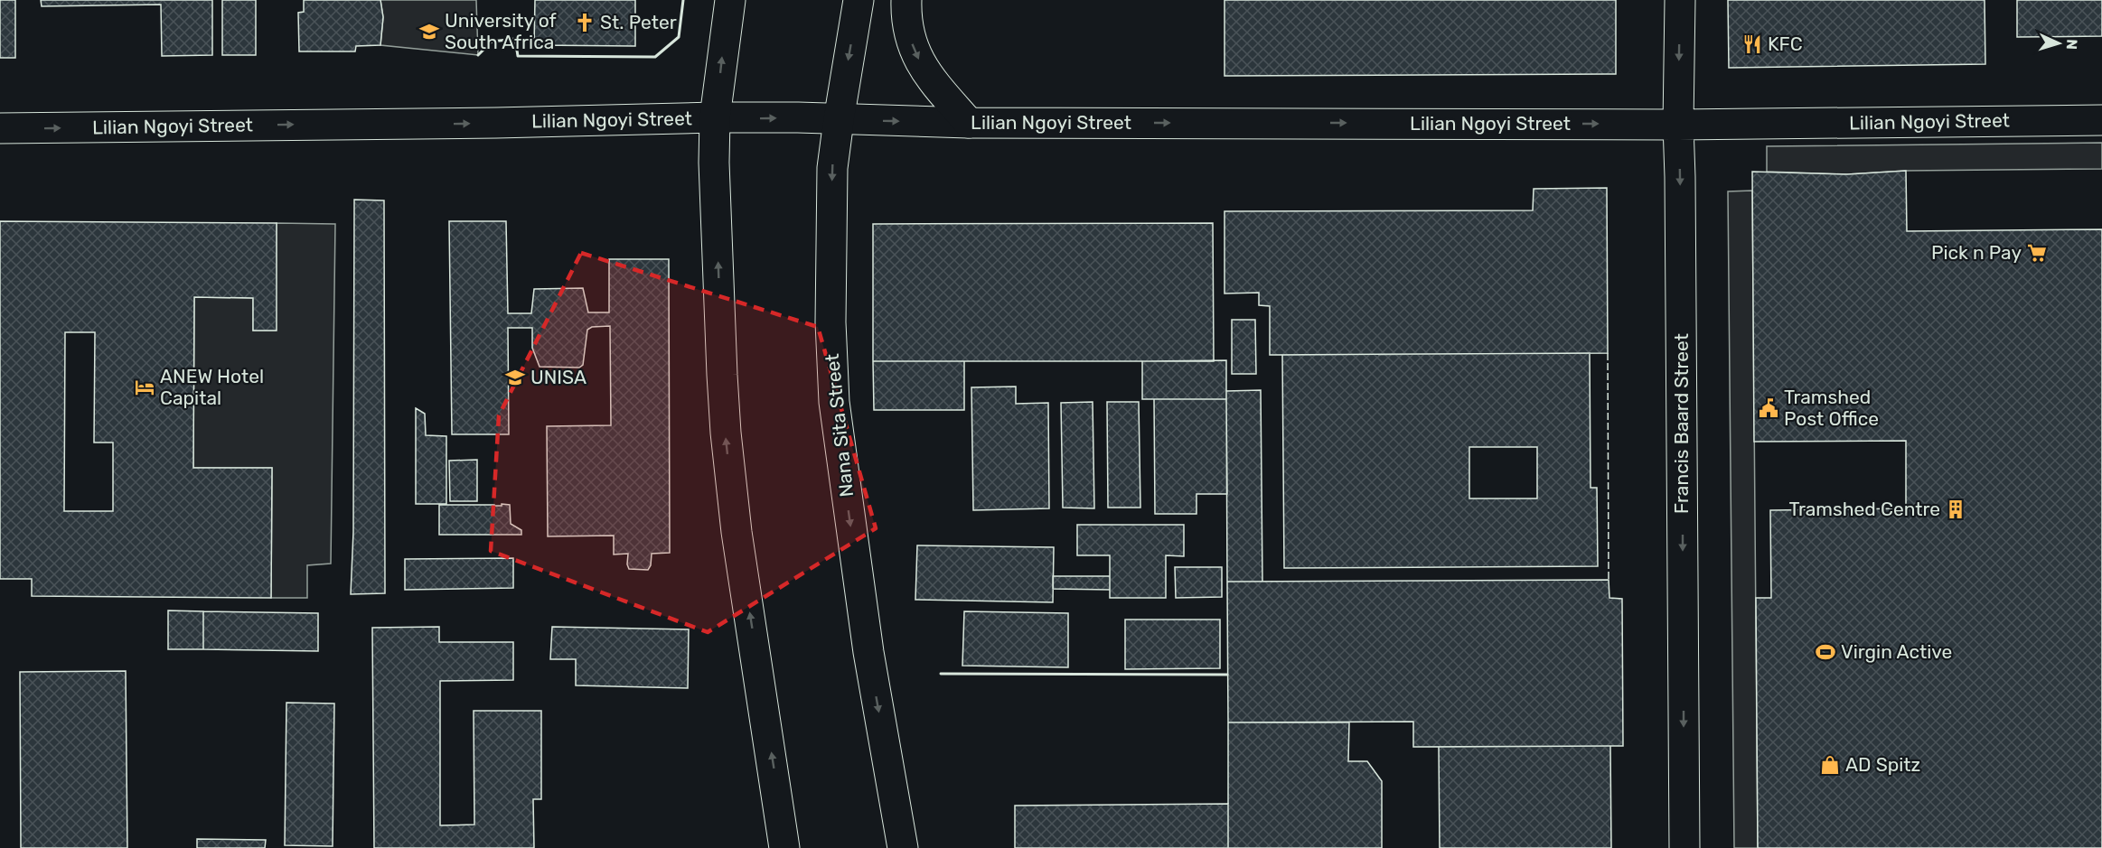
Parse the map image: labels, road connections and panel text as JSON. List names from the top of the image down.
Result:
{
  "streets": {
    "street": ["Lilian Ngoyi Street", "Francis Baard Street", "Nana Sita Street"]
  },
  "crossings": [
    ["Lilian Ngoyi Street", "Francis Baard Street"],
    ["Lilian Ngoyi Street", "Nana Sita Street"]
  ],
  "one_way": ["Lilian Ngoyi Street", "Francis Baard Street"],
  "places": {
    "church": ["St. Peter"],
    "school or university": ["University of South Africa", "UNISA"],
    "restaurant": ["KFC"],
    "supermarket": ["Pick n Pay"],
    "hotel": ["ANEW Hotel Capital"],
    "public building": ["Tramshed Post Office"],
    "building": ["Tramshed Centre"],
    "sports": ["Virgin Active"],
    "shop": ["AD Spitz"]
  },
  "north": "right"
}
